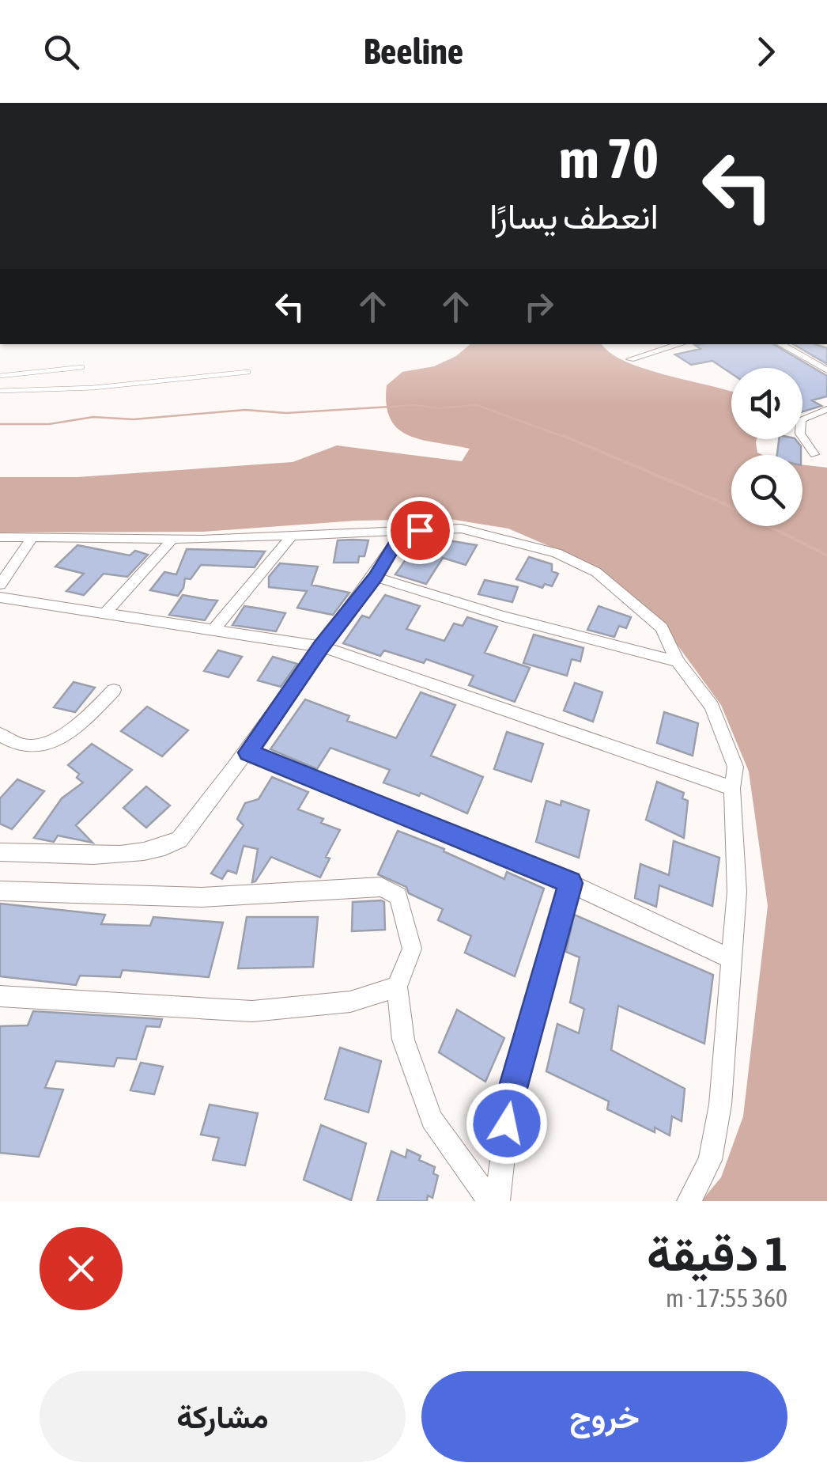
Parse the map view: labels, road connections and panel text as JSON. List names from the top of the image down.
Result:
{
  "page": {
    "header": "Beeline",
    "turn": ["70 m", "انعطف يسارًا"],
    "heading": ["1 دقيقة", "360 m · 17:55"],
    "buttons": ["خروج", "مشاركة"]
  }
}
